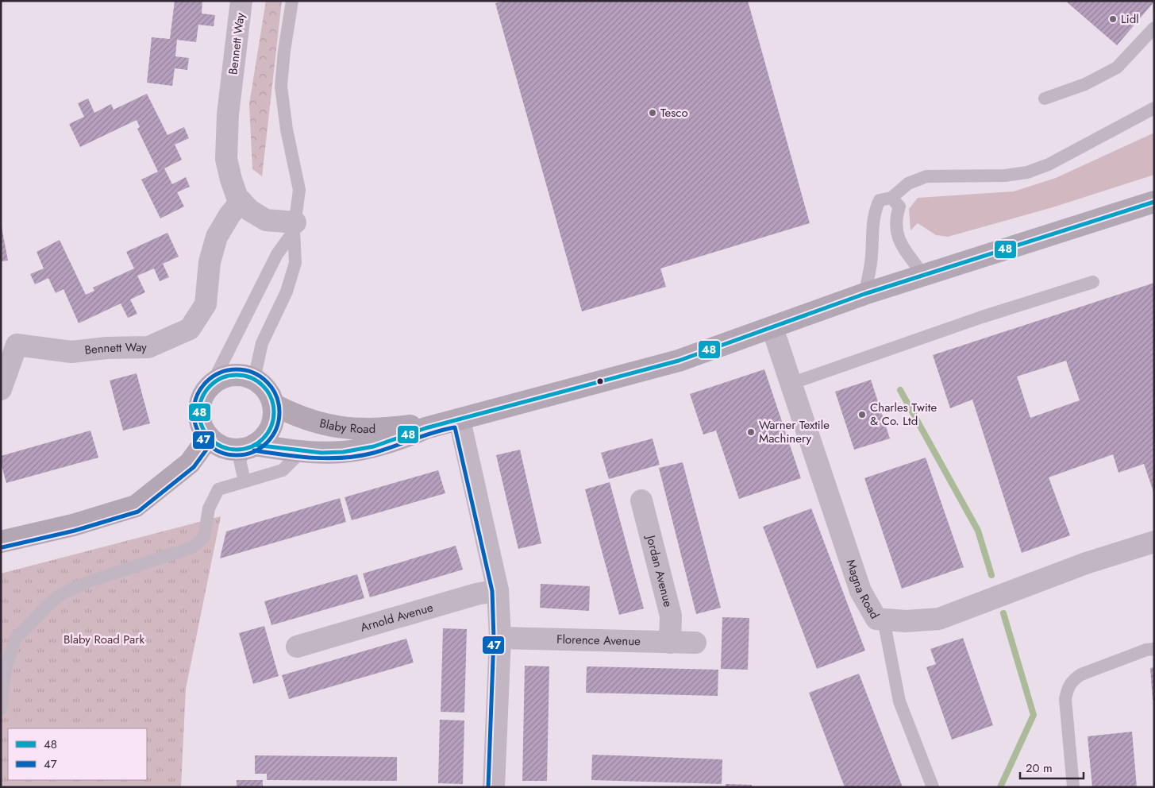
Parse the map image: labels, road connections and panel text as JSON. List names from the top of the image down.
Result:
{
  "streets": {
    "main road": ["Blaby Road"],
    "street": [
      "Bennett Way",
      "Jordan Avenue",
      "Magna Road",
      "Arnold Avenue",
      "Florence Avenue"
    ]
  },
  "crossings": [
    ["Blaby Road", "Magna Road"],
    ["Jordan Avenue", "Florence Avenue"]
  ],
  "parks": ["Blaby Road Park"],
  "places": [
    "Lidl",
    "Tesco",
    "Charles Twite & Co. Ltd",
    "Warner Textile Machinery"
  ],
  "lines": ["transit line 48", "transit line 47"],
  "legend": ["48", "47"],
  "scale_bar": "20 m"
}
